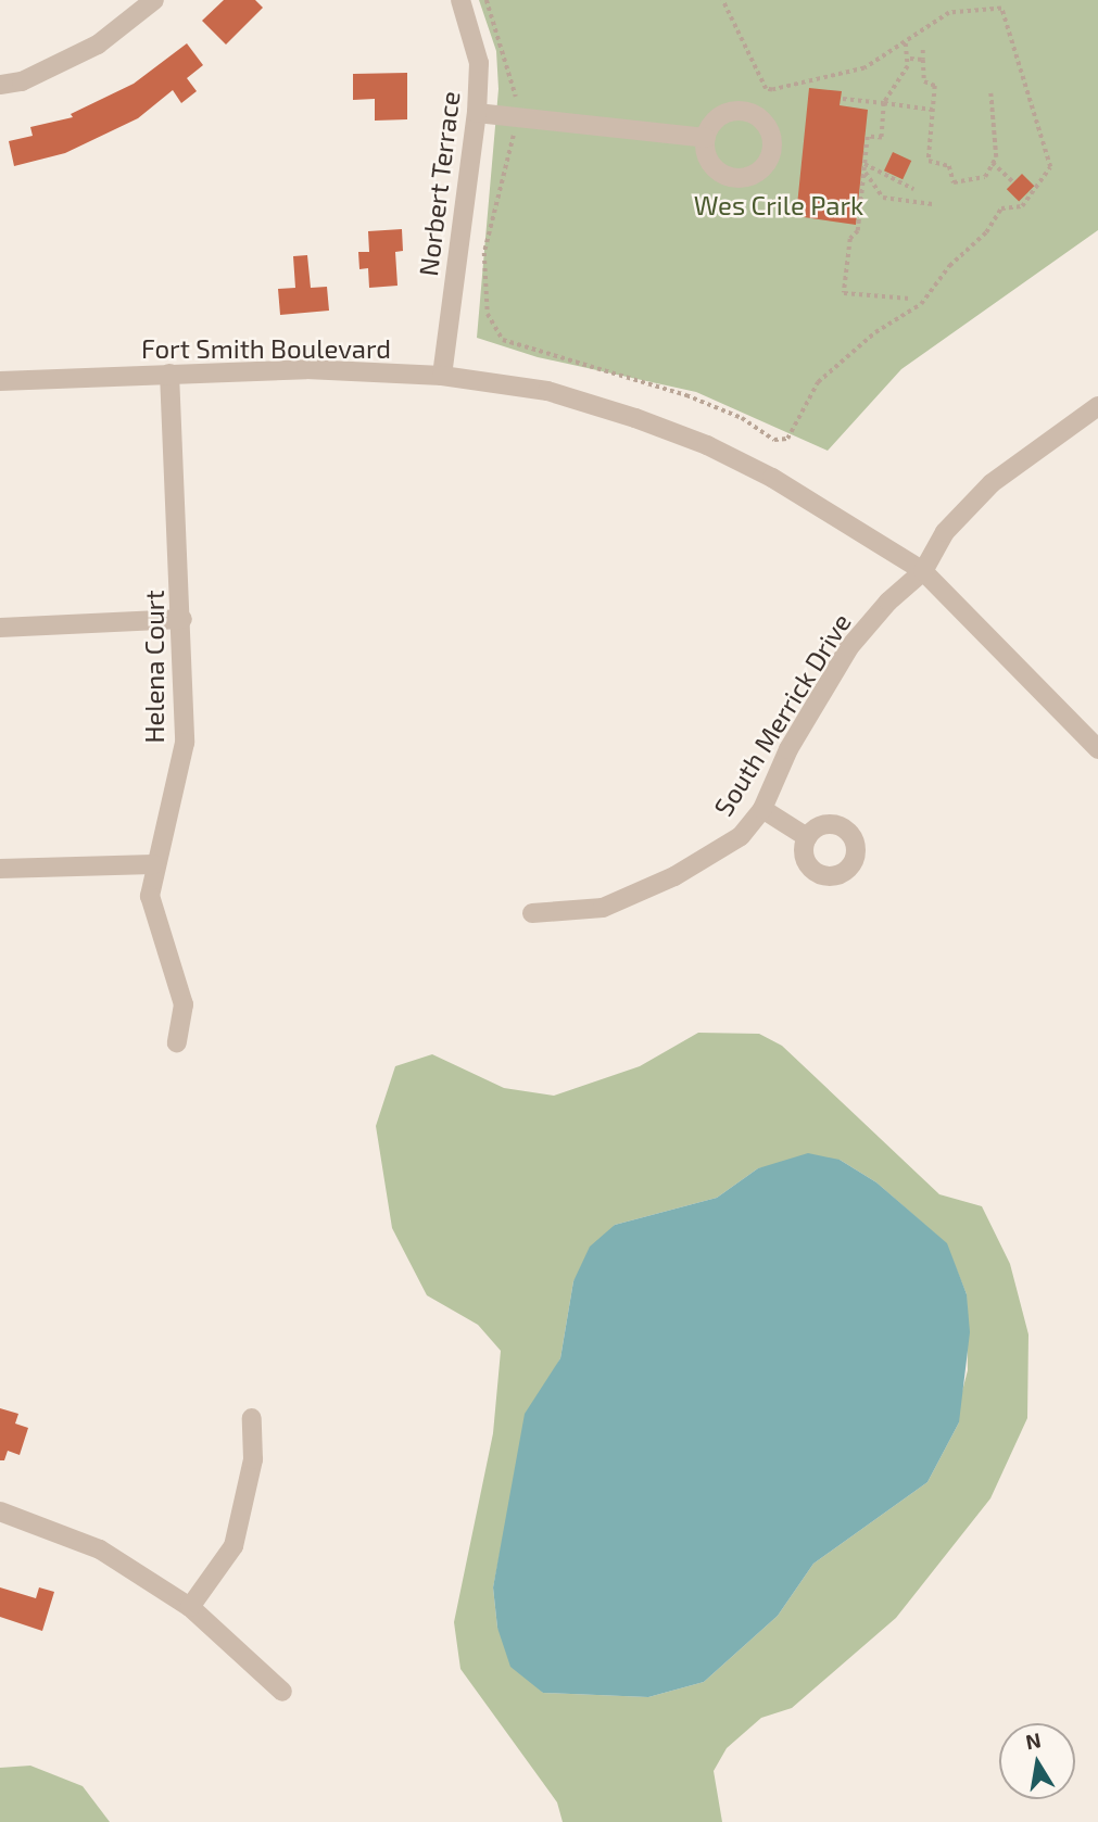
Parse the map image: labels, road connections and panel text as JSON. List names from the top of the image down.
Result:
{
  "streets": {
    "street": [
      "Norbert Terrace",
      "Fort Smith Boulevard",
      "Helena Court",
      "South Merrick Drive"
    ]
  },
  "crossings": [
    ["Norbert Terrace", "Fort Smith Boulevard"],
    ["Fort Smith Boulevard", "Helena Court"],
    ["Fort Smith Boulevard", "South Merrick Drive"]
  ],
  "parks": ["Wes Crile Park"],
  "north": "top"
}
